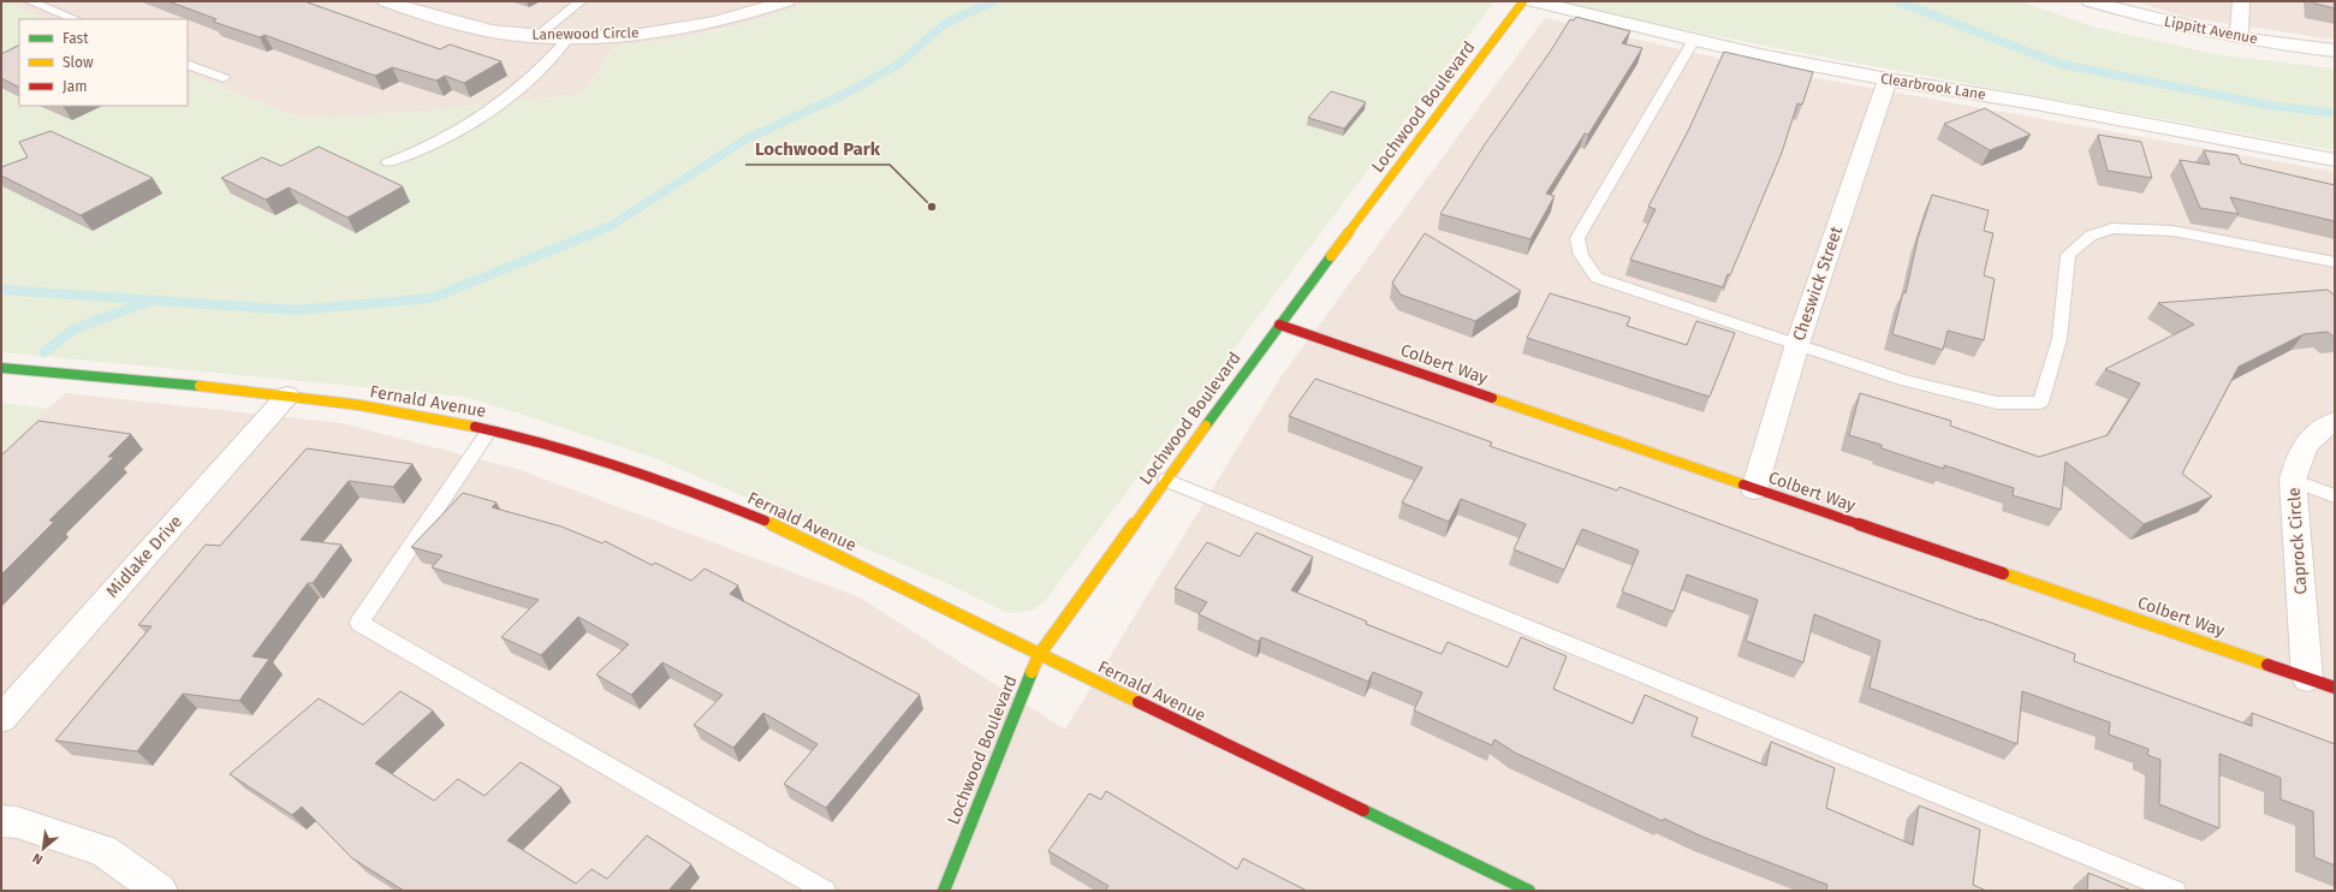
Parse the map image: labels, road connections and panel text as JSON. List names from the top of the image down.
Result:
{
  "streets": {
    "street": [
      "Lippitt Avenue",
      "Lanewood Circle",
      "Clearbrook Lane",
      "Lochwood Boulevard",
      "Cheswick Street",
      "Colbert Way",
      "Fernald Avenue",
      "Caprock Circle",
      "Midlake Drive"
    ]
  },
  "crossings": [
    ["Clearbrook Lane", "Cheswick Street"],
    ["Lochwood Boulevard", "Colbert Way"],
    ["Lochwood Boulevard", "Fernald Avenue"],
    ["Cheswick Street", "Colbert Way"],
    ["Colbert Way", "Caprock Circle"],
    ["Fernald Avenue", "Midlake Drive"]
  ],
  "places": ["Lochwood Park"],
  "legend": ["Fast", "Slow", "Jam"],
  "north": "bottom left"
}
